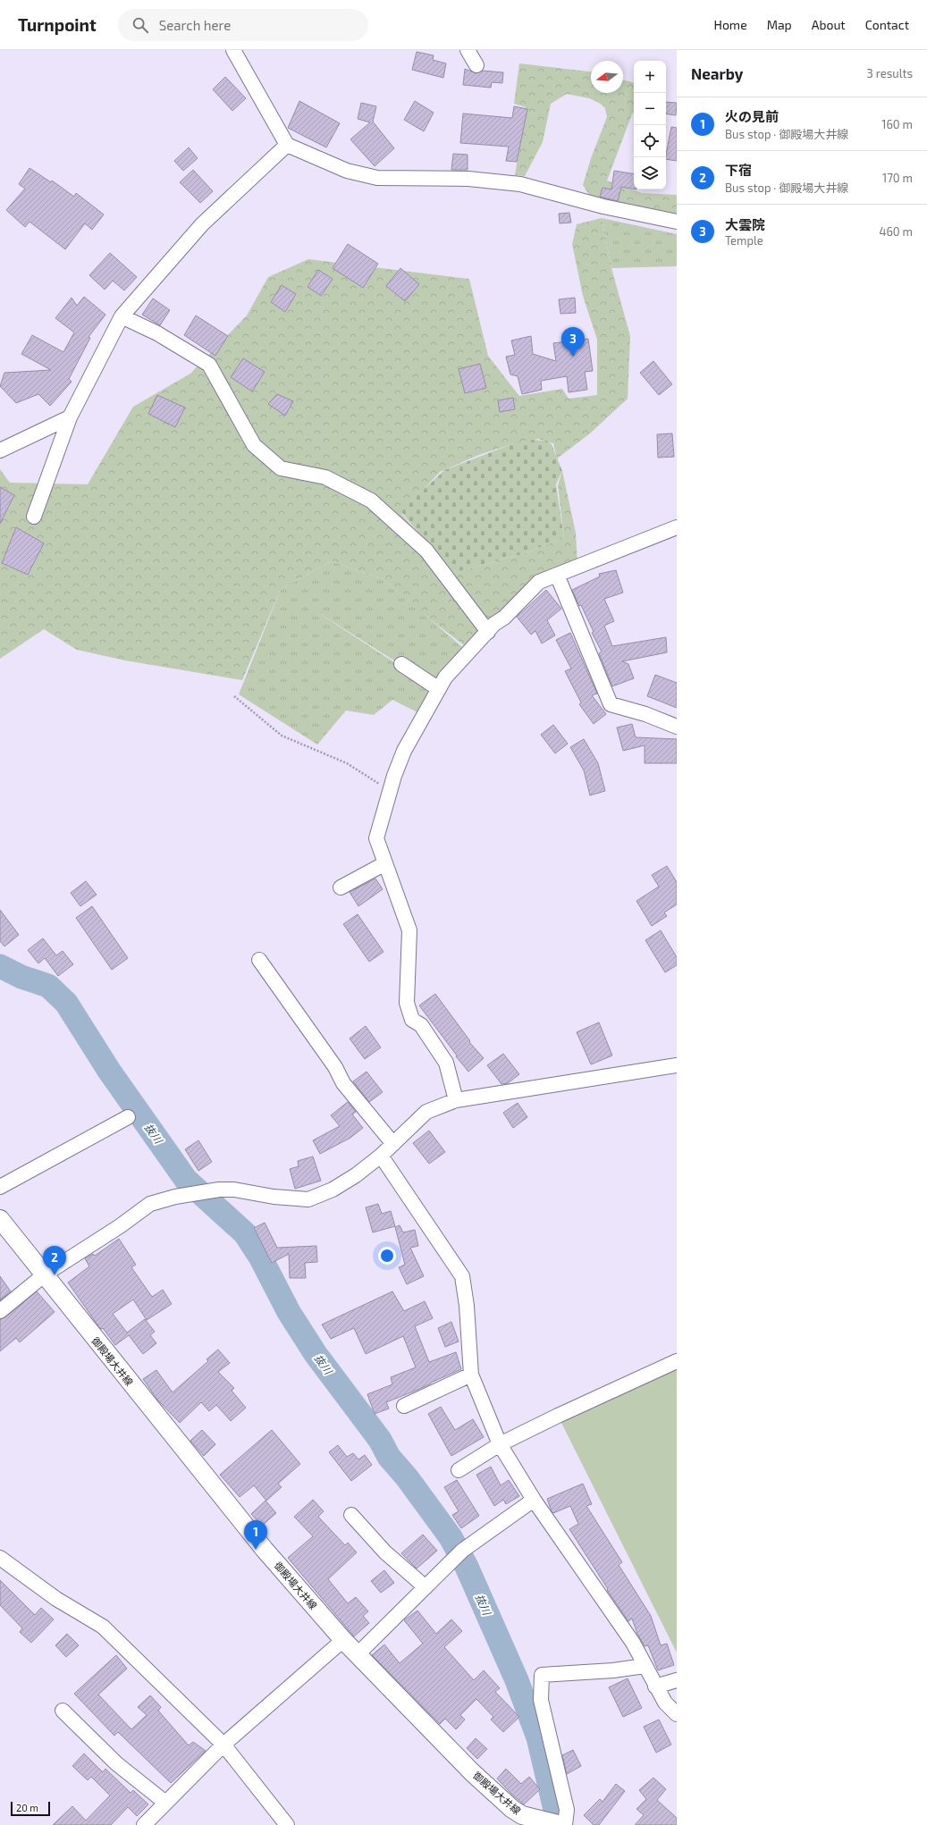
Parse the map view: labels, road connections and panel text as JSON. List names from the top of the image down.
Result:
{
  "streets": {
    "main road": ["御殿場大井線"]
  },
  "water": ["抜川"],
  "scale_bar": "20 m",
  "north": "left",
  "page": {
    "header": "Turnpoint",
    "search": "Search here",
    "nav": [
      "Home",
      "Map",
      "About",
      "Contact"
    ],
    "heading": ["Nearby", "3 results"],
    "map_buttons": ["+", "−"],
    "list": [
      {
        "mark": "1",
        "name": "火の見前",
        "note": "Bus stop · 御殿場大井線",
        "value": "160 m"
      },
      {
        "mark": "2",
        "name": "下宿",
        "note": "Bus stop · 御殿場大井線",
        "value": "170 m"
      },
      {
        "mark": "3",
        "name": "大雲院",
        "note": "Temple",
        "value": "460 m"
      }
    ],
    "pins": ["3", "2", "1"],
    "scale": "20 m"
  }
}
